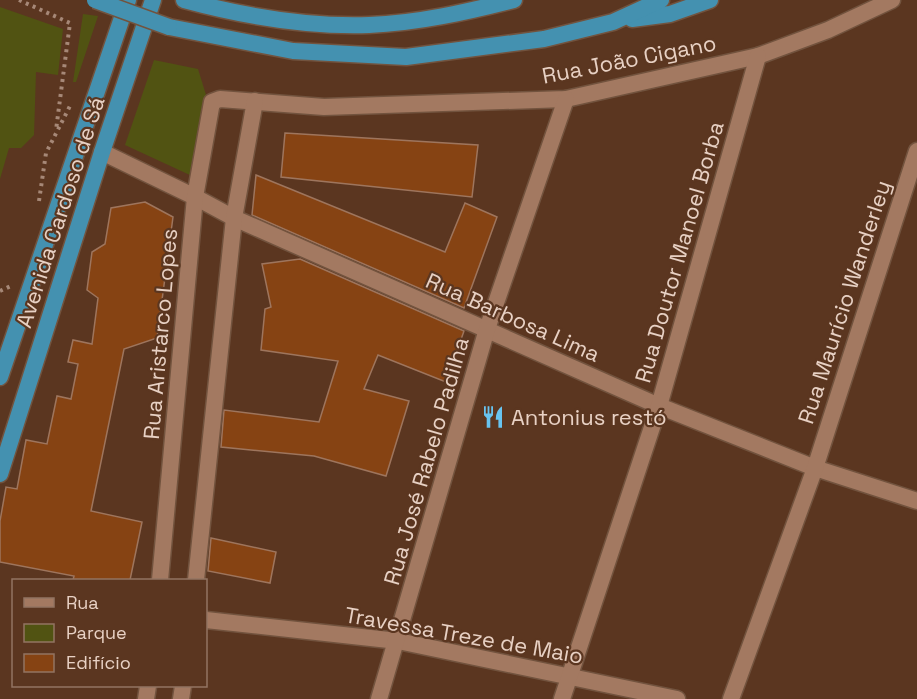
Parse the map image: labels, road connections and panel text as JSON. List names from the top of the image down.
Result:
{
  "streets": {
    "highway": ["Avenida Cardoso de Sá"],
    "street": [
      "Rua João Cigano",
      "Rua Doutor Manoel Borba",
      "Rua Maurício Wanderley",
      "Rua Barbosa Lima",
      "Rua Aristarco Lopes",
      "Rua José Rabelo Padilha",
      "Travessa Treze de Maio"
    ]
  },
  "crossings": [
    ["Rua João Cigano", "Rua Doutor Manoel Borba"],
    ["Rua João Cigano", "Rua Aristarco Lopes"],
    ["Rua João Cigano", "Rua José Rabelo Padilha"],
    ["Avenida Cardoso de Sá", "Rua Barbosa Lima"],
    ["Rua Doutor Manoel Borba", "Rua Barbosa Lima"],
    ["Rua Doutor Manoel Borba", "Travessa Treze de Maio"],
    ["Rua Maurício Wanderley", "Rua Barbosa Lima"],
    ["Rua Barbosa Lima", "Rua Aristarco Lopes"],
    ["Rua Barbosa Lima", "Rua José Rabelo Padilha"],
    ["Rua José Rabelo Padilha", "Travessa Treze de Maio"]
  ],
  "places": {
    "restaurant": ["Antonius restó"]
  },
  "legend": ["Rua", "Parque", "Edifício"]
}
